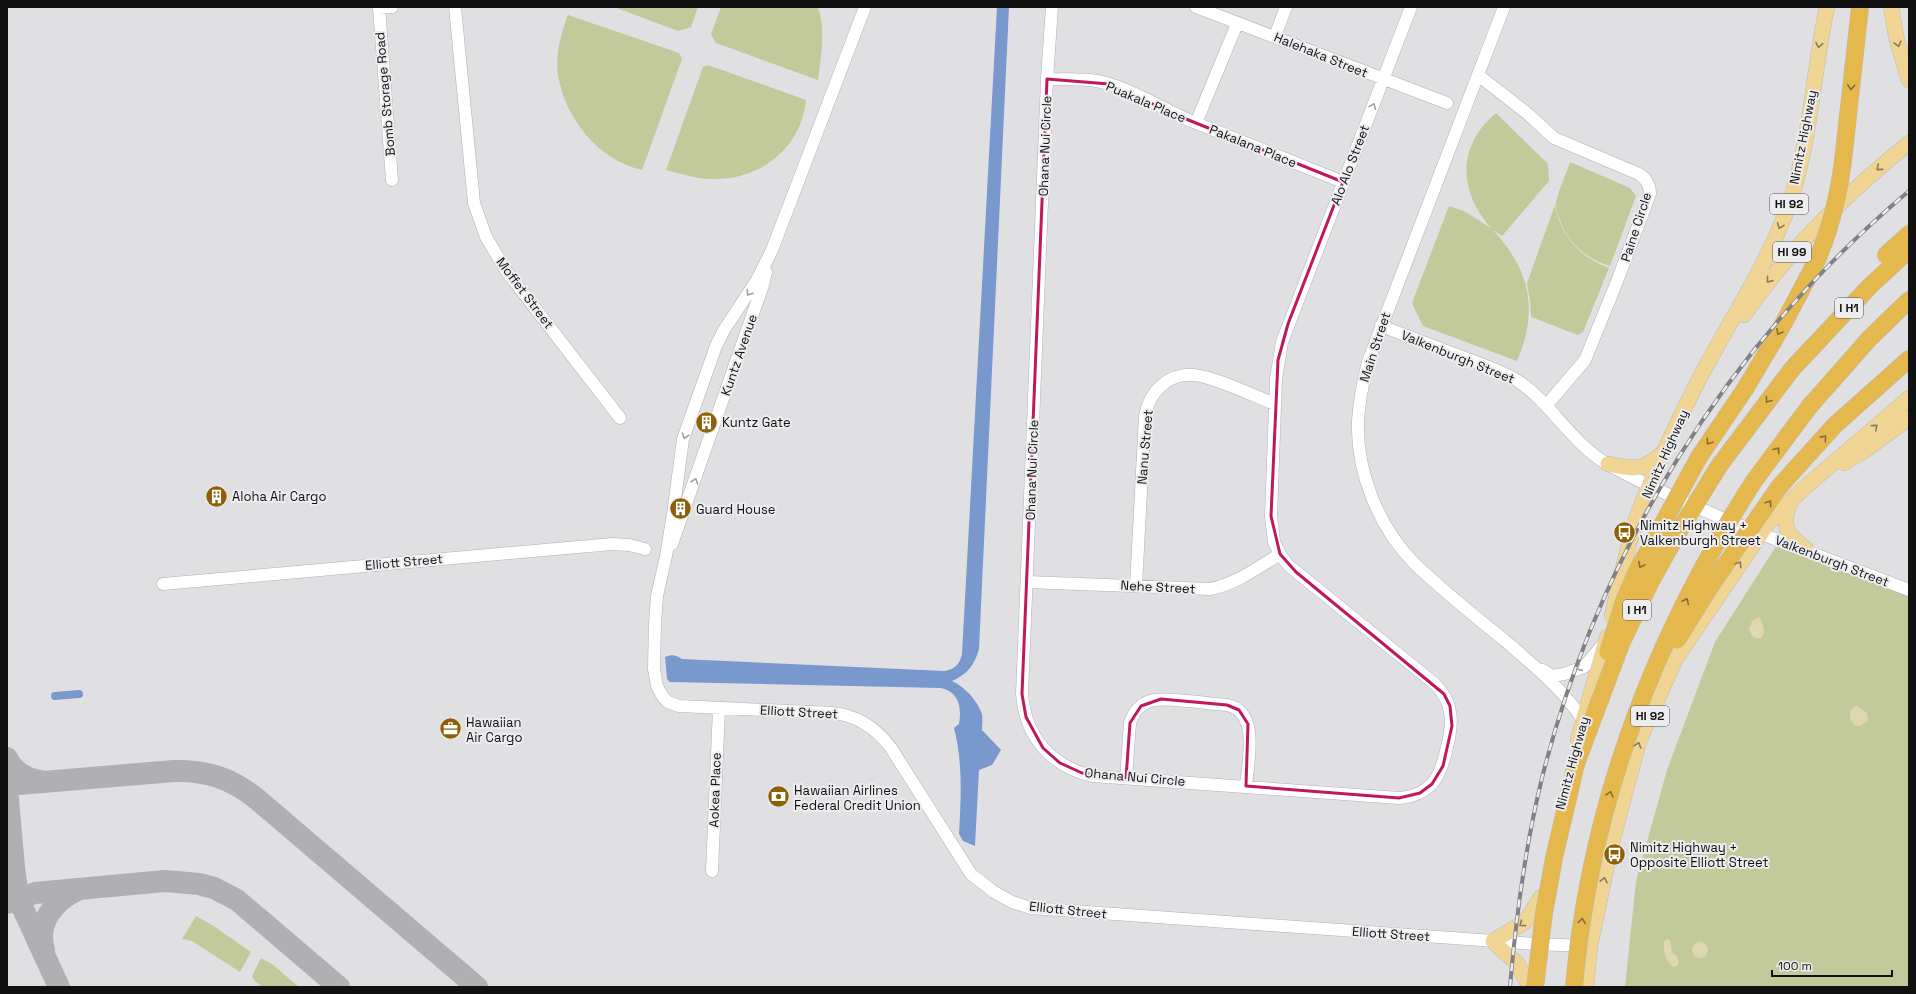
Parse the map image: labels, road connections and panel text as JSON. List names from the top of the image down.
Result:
{
  "streets": {
    "highway": ["I H1"],
    "main road": ["Nimitz Highway", "HI 92", "HI 99"],
    "street": [
      "Halehaka Street",
      "Bomb Storage Road",
      "Puakala Place",
      "Ohana Nui Circle",
      "Pakalana Place",
      "Alo Alo Street",
      "Paine Circle",
      "Moffet Street",
      "Main Street",
      "Kuntz Avenue",
      "Valkenburgh Street",
      "Nanu Street",
      "Elliott Street",
      "Nehe Street",
      "Aokea Place"
    ]
  },
  "crossings": [
    ["Halehaka Street", "Pakalana Place"],
    ["Halehaka Street", "Alo Alo Street"],
    ["Puakala Place", "Ohana Nui Circle"],
    ["Puakala Place", "Pakalana Place"],
    ["Nimitz Highway", "HI 99"],
    ["Nimitz Highway", "Main Street"],
    ["Nimitz Highway", "Valkenburgh Street"],
    ["Nimitz Highway", "Elliott Street"],
    ["Ohana Nui Circle", "Alo Alo Street"],
    ["Ohana Nui Circle", "Nanu Street"],
    ["Ohana Nui Circle", "Nehe Street"],
    ["Pakalana Place", "Alo Alo Street"],
    ["HI 92", "Valkenburgh Street"],
    ["HI 92", "Elliott Street"],
    ["Paine Circle", "Main Street"],
    ["Paine Circle", "Valkenburgh Street"],
    ["Main Street", "Valkenburgh Street"],
    ["Kuntz Avenue", "Elliott Street"],
    ["Nanu Street", "Nehe Street"],
    ["Elliott Street", "Aokea Place"]
  ],
  "places": {
    "building": ["Kuntz Gate", "Aloha Air Cargo", "Guard House"],
    "bus stop": ["Nimitz Highway + Valkenburgh Street", "Nimitz Highway + Opposite Elliott Street"],
    "office": ["Hawaiian Air Cargo"],
    "bank": ["Hawaiian Airlines Federal Credit Union"]
  },
  "scale_bar": "100 m"
}
